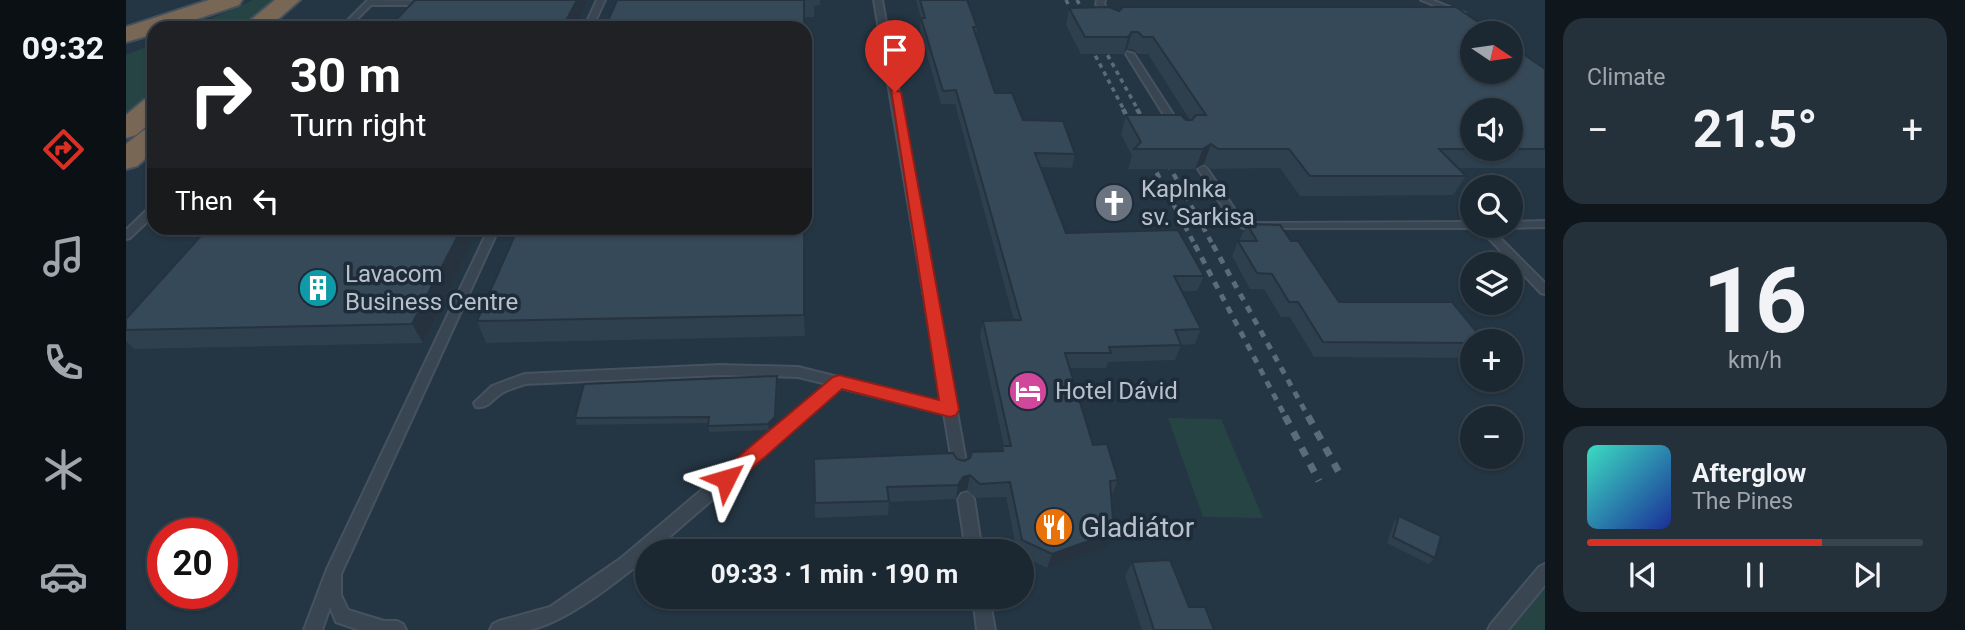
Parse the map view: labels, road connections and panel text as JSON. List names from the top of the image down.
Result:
{
  "places": {
    "church": ["Kaplnka sv. Sarkisa"],
    "building": ["Lavacom Business Centre"],
    "hotel": ["Hotel Dávid"],
    "restaurant": ["Gladiátor"]
  },
  "north": "right",
  "page": {
    "tabs": "09:32",
    "tile": [
      "Climate",
      ["16", "km/h"]
    ],
    "map_buttons": ["+", "−"],
    "turn": ["30 m", "Turn right"],
    "heat": ["−", "21.5°", "+"],
    "then": "Then",
    "song": ["Afterglow", "The Pines"],
    "limit": "20",
    "trip": "09:33 · 1 min · 190 m"
  }
}
